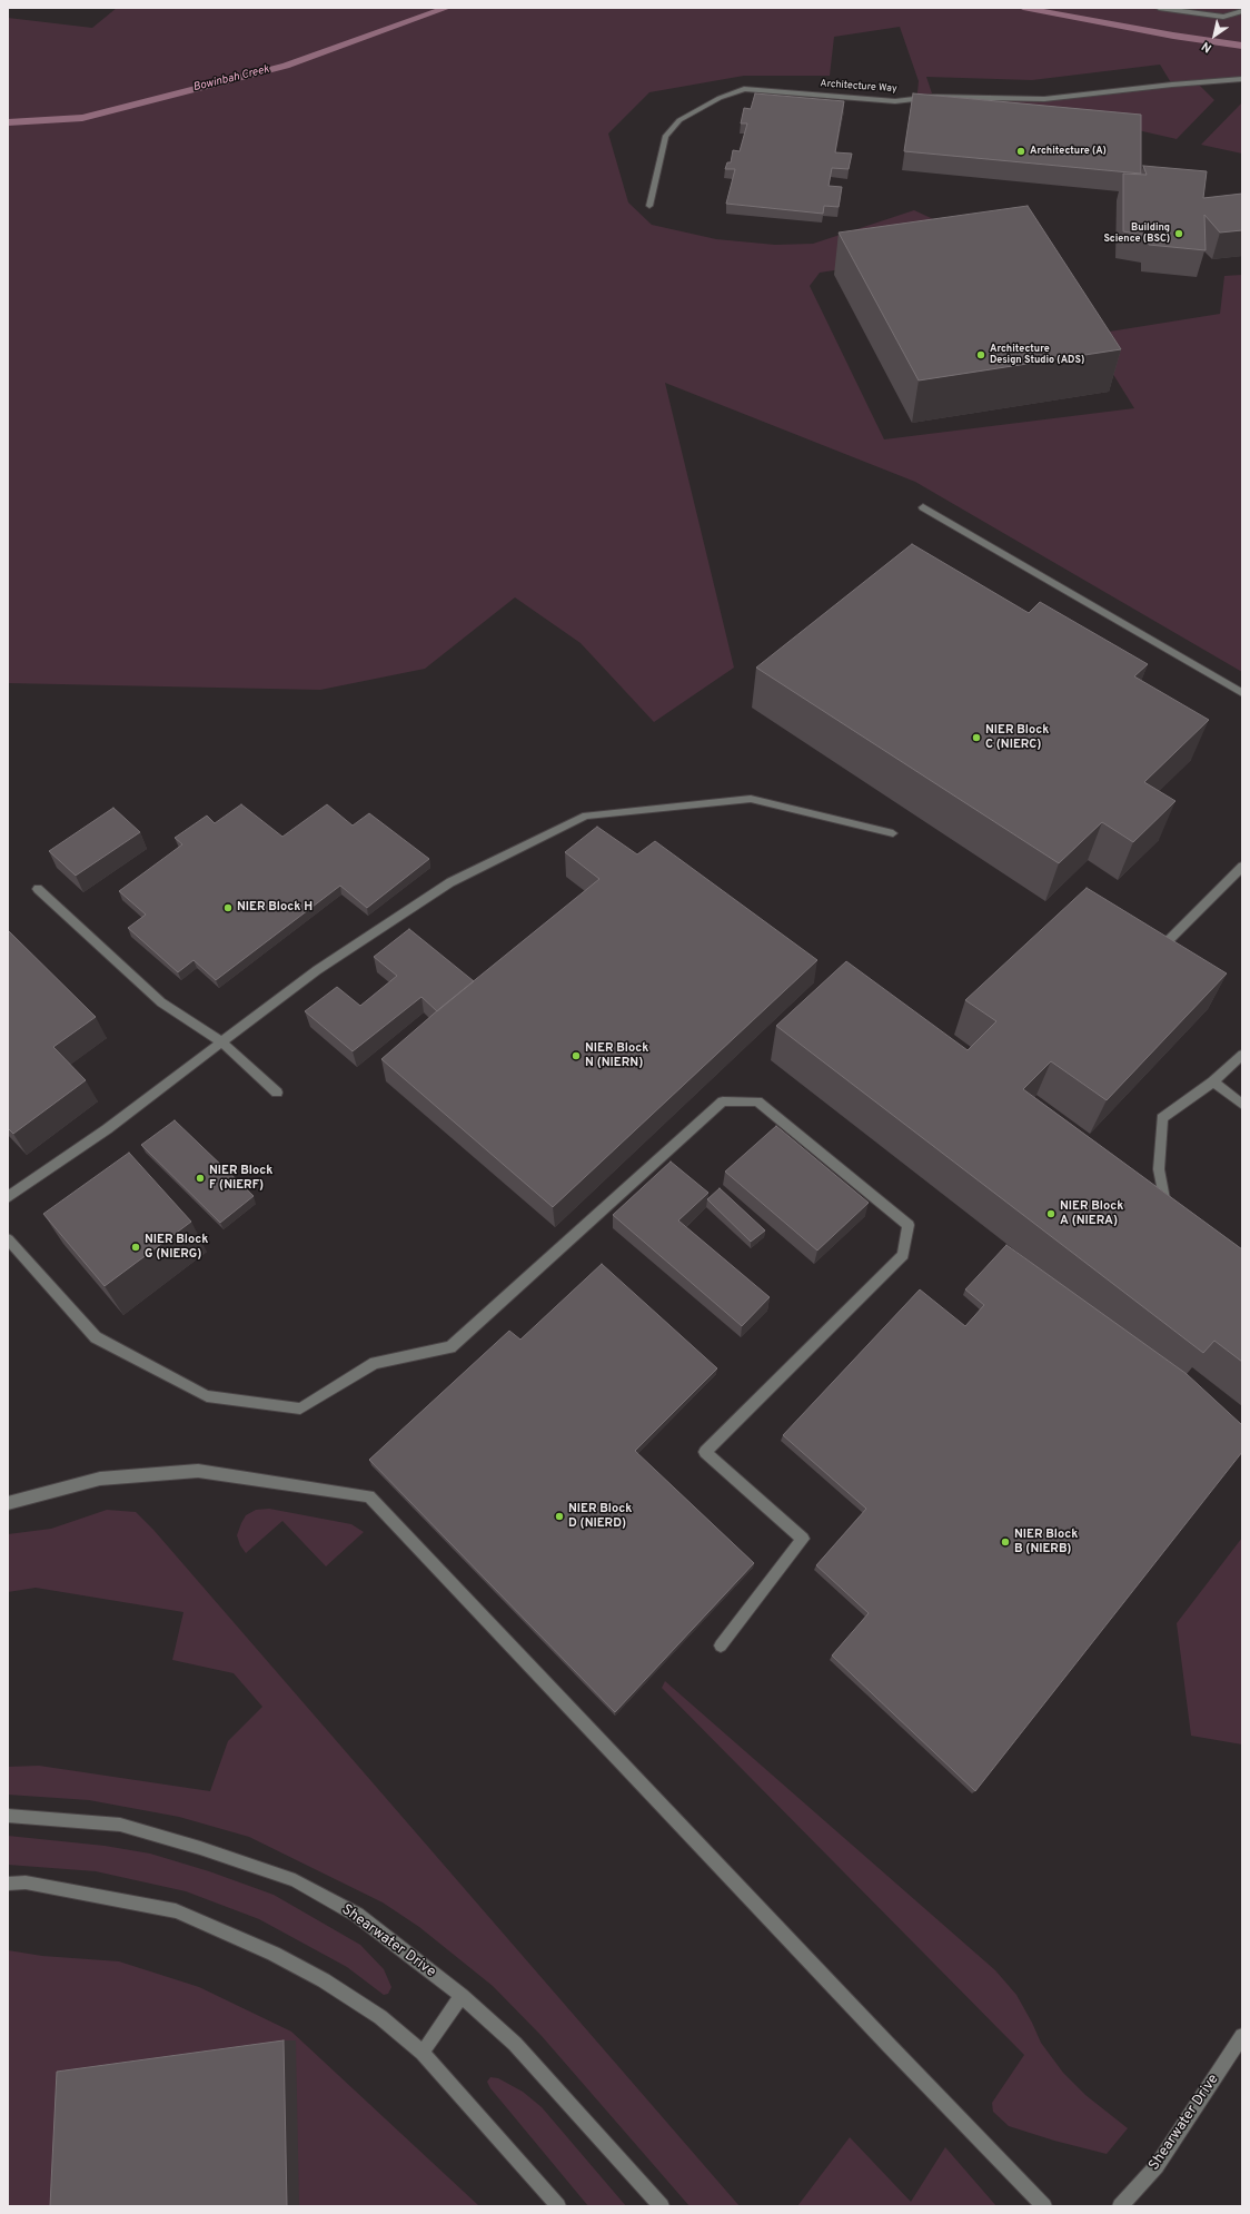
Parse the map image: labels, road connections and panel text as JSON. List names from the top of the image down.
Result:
{
  "streets": {
    "street": ["Architecture Way", "Shearwater Drive"]
  },
  "water": ["Bowinbah Creek"],
  "places": [
    "Architecture (A)",
    "Building Science (BSC)",
    "Architecture Design Studio (ADS)",
    "NIER Block C (NIERC)",
    "NIER Block H",
    "NIER Block N (NIERN)",
    "NIER Block F (NIERF)",
    "NIER Block A (NIERA)",
    "NIER Block G (NIERG)",
    "NIER Block D (NIERD)",
    "NIER Block B (NIERB)"
  ],
  "north": "bottom left"
}
